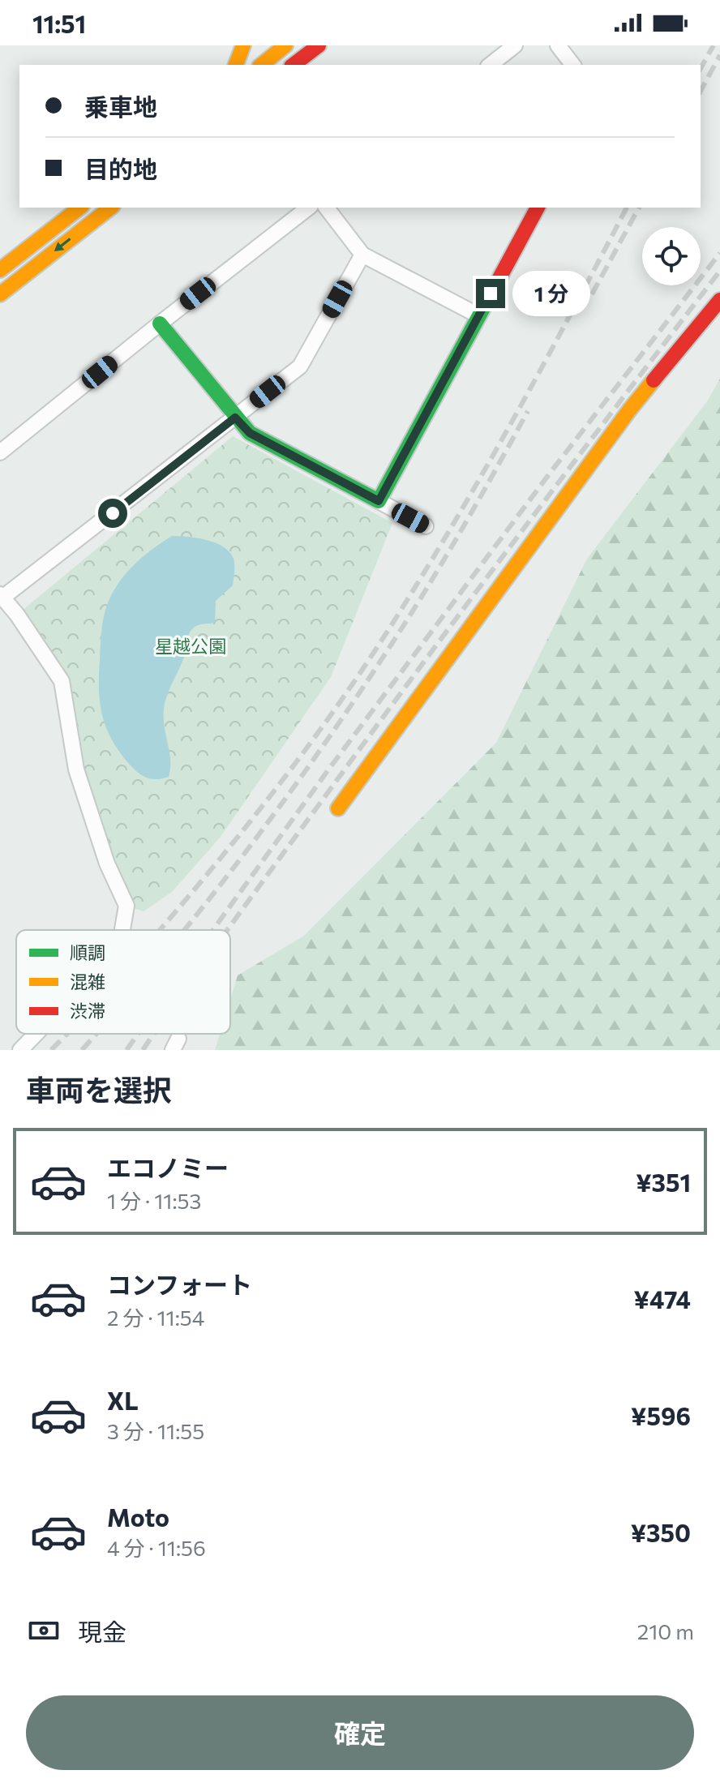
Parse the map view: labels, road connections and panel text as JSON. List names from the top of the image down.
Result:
{
  "parks": ["星越公園"],
  "legend": ["順調", "混雑", "渋滞"],
  "page": {
    "status": "11:51",
    "banner": ["乗車地", "目的地"],
    "bubble": "1 分",
    "heading": "車両を選択",
    "list": [
      {
        "name": "エコノミー",
        "note": "1 分 · 11:53",
        "value": "¥351"
      },
      {
        "name": "コンフォート",
        "note": "2 分 · 11:54",
        "value": "¥474"
      },
      {
        "name": "XL",
        "note": "3 分 · 11:55",
        "value": "¥596"
      },
      {
        "name": "Moto",
        "note": "4 分 · 11:56",
        "value": "¥350"
      }
    ],
    "pay": ["現金", "210 m"],
    "buttons": "確定"
  }
}
